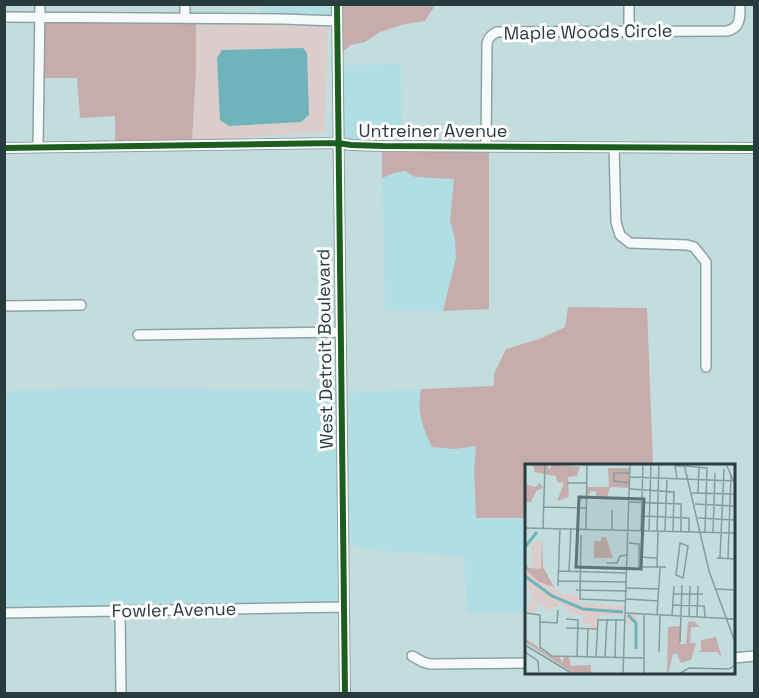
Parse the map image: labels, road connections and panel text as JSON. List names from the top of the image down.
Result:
{
  "streets": {
    "street": [
      "Maple Woods Circle",
      "Untreiner Avenue",
      "West Detroit Boulevard",
      "Fowler Avenue"
    ]
  },
  "crossings": [
    ["Maple Woods Circle", "Untreiner Avenue"],
    ["Untreiner Avenue", "West Detroit Boulevard"],
    ["West Detroit Boulevard", "Fowler Avenue"]
  ]
}
